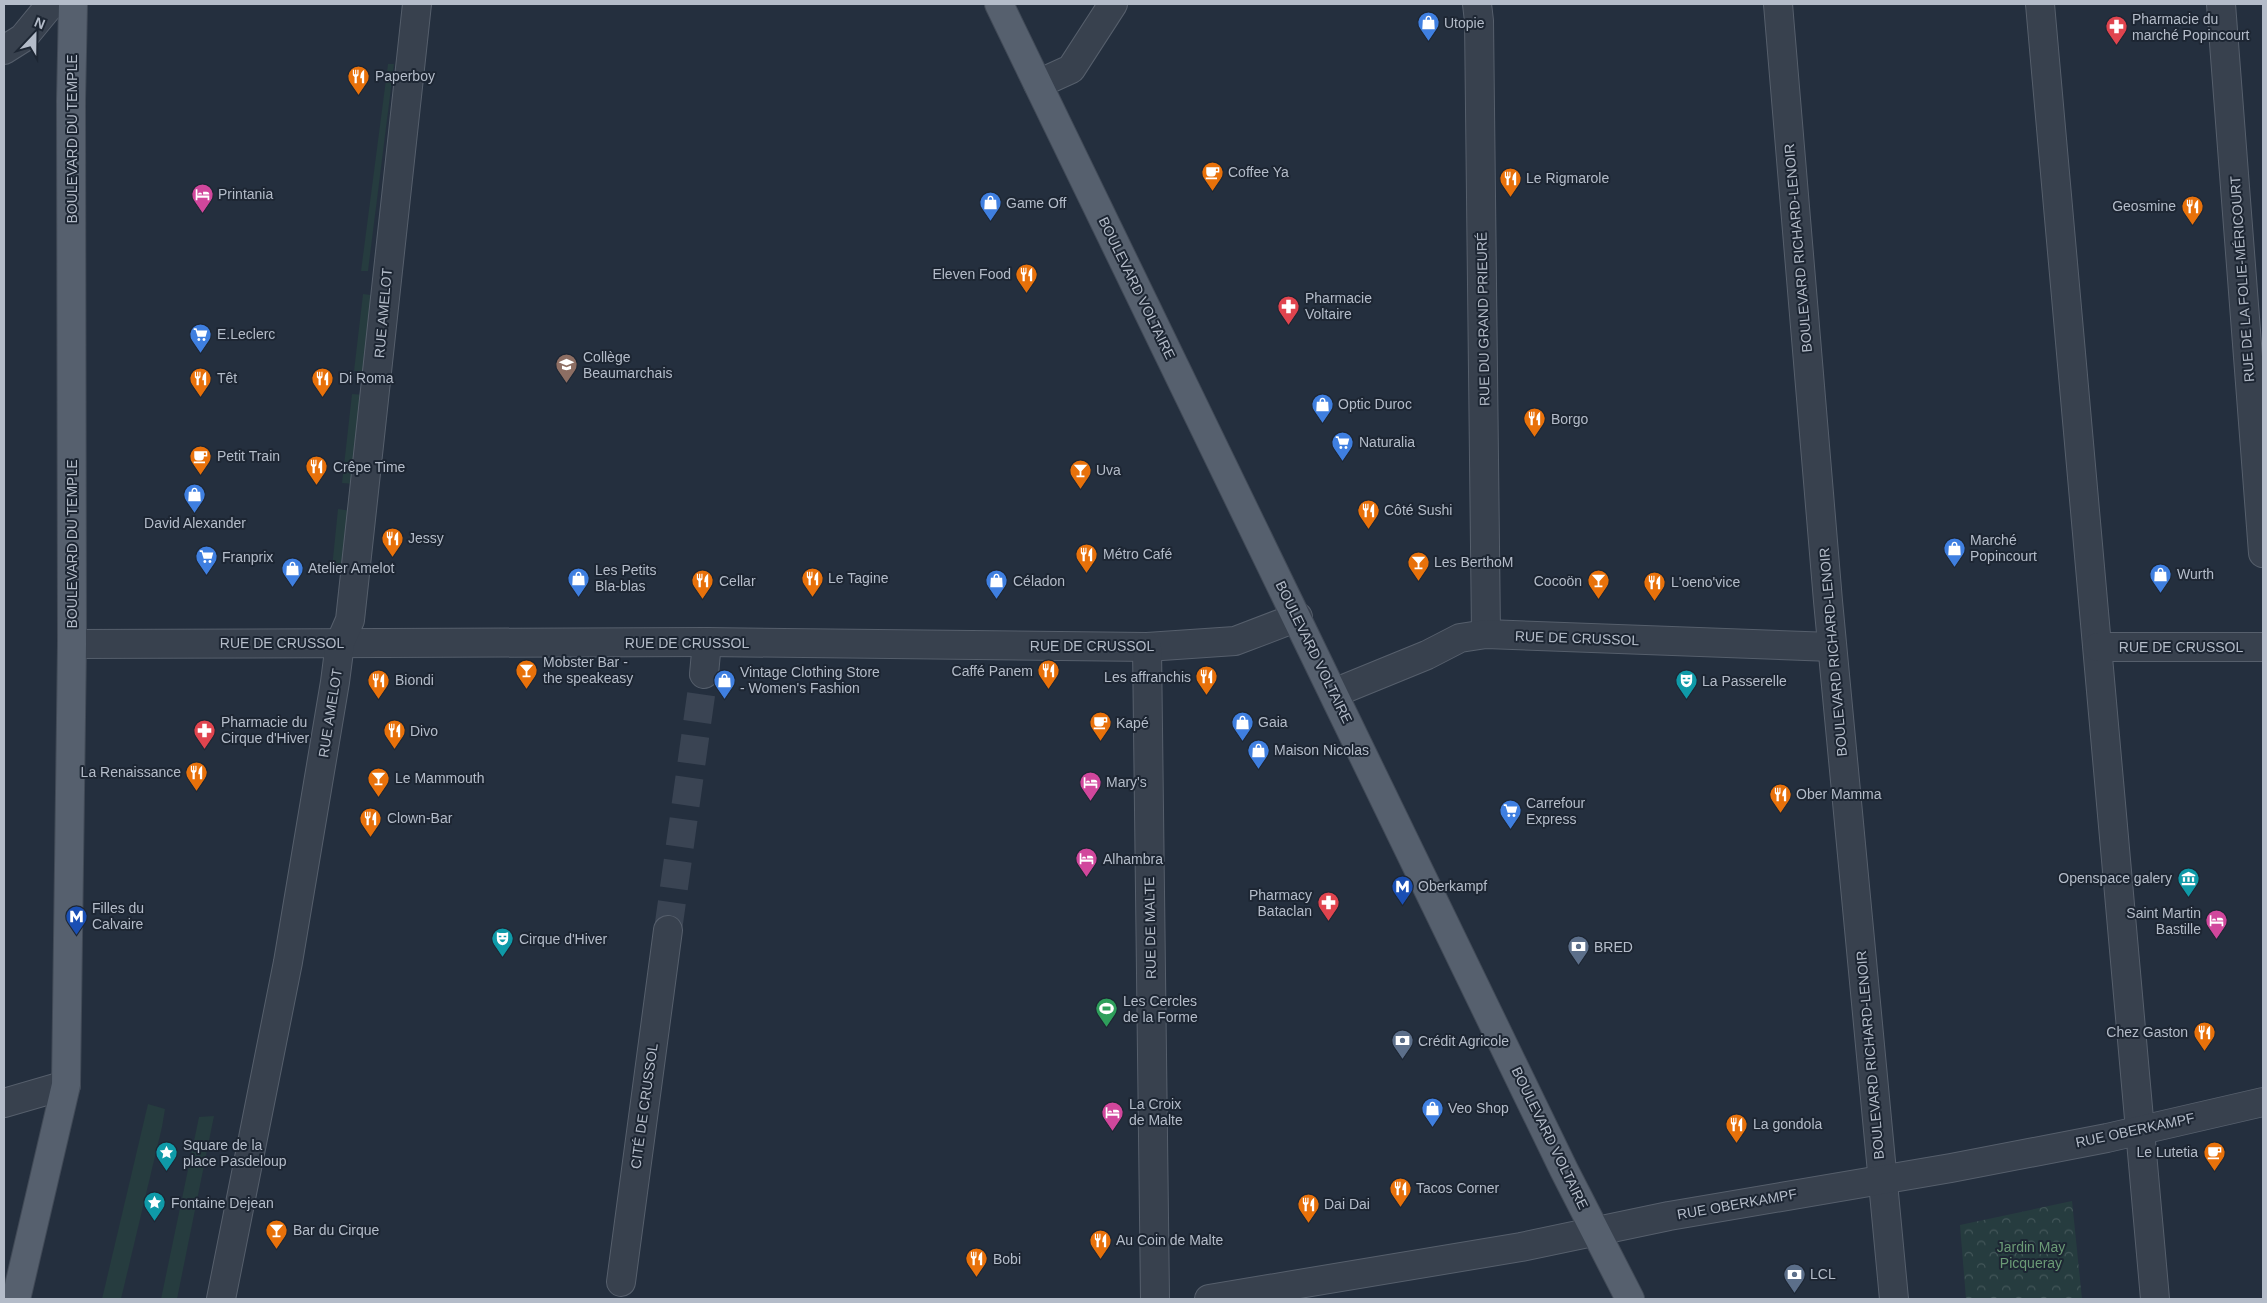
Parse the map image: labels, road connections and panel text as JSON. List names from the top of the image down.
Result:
{
  "streets": {
    "main road": ["BOULEVARD DU TEMPLE", "BOULEVARD VOLTAIRE"],
    "street": [
      "BOULEVARD RICHARD-LENOIR",
      "RUE DE LA FOLIE-MÉRICOURT",
      "RUE AMELOT",
      "RUE DU GRAND PRIEURÉ",
      "RUE DE CRUSSOL",
      "RUE DE MALTE",
      "CITÉ DE CRUSSOL",
      "RUE OBERKAMPF"
    ]
  },
  "crossings": [
    ["BOULEVARD DU TEMPLE", "RUE DE CRUSSOL"],
    ["BOULEVARD RICHARD-LENOIR", "RUE DE CRUSSOL"],
    ["BOULEVARD RICHARD-LENOIR", "RUE OBERKAMPF"],
    ["BOULEVARD VOLTAIRE", "RUE DE CRUSSOL"],
    ["BOULEVARD VOLTAIRE", "RUE OBERKAMPF"],
    ["RUE AMELOT", "RUE DE CRUSSOL"],
    ["RUE DU GRAND PRIEURÉ", "RUE DE CRUSSOL"],
    ["RUE DE CRUSSOL", "RUE DE MALTE"]
  ],
  "parks": ["Jardin May Picqueray"],
  "places": {
    "shop": [
      "Utopie",
      "Game Off",
      "Optic Duroc",
      "David Alexander",
      "Marché Popincourt",
      "Atelier Amelot",
      "Wurth",
      "Les Petits Bla-blas",
      "Céladon",
      "Vintage Clothing Store - Women's Fashion",
      "Gaia",
      "Maison Nicolas",
      "Veo Shop"
    ],
    "pharmacy": [
      "Pharmacie du marché Popincourt",
      "Pharmacie Voltaire",
      "Pharmacie du Cirque d'Hiver",
      "Pharmacy Bataclan"
    ],
    "restaurant": [
      "Paperboy",
      "Le Rigmarole",
      "Geosmine",
      "Eleven Food",
      "Têt",
      "Di Roma",
      "Borgo",
      "Crêpe Time",
      "Côté Sushi",
      "Jessy",
      "Métro Café",
      "Le Tagine",
      "Cellar",
      "L'oeno'vice",
      "Caffé Panem",
      "Les affranchis",
      "Biondi",
      "Divo",
      "La Renaissance",
      "Ober Mamma",
      "Clown-Bar",
      "Chez Gaston",
      "La gondola",
      "Tacos Corner",
      "Dai Dai",
      "Au Coin de Malte",
      "Bobi"
    ],
    "cafe": [
      "Coffee Ya",
      "Petit Train",
      "Kapé",
      "Le Lutetia"
    ],
    "hotel": [
      "Printania",
      "Mary's",
      "Alhambra",
      "Saint Martin Bastille",
      "La Croix de Malte"
    ],
    "supermarket": [
      "E.Leclerc",
      "Naturalia",
      "Franprix",
      "Carrefour Express"
    ],
    "school or university": ["Collège Beaumarchais"],
    "bar": [
      "Uva",
      "Les BerthoM",
      "Cocoön",
      "Mobster Bar - the speakeasy",
      "Le Mammouth",
      "Bar du Cirque"
    ],
    "theatre": ["La Passerelle", "Cirque d'Hiver"],
    "museum": ["Openspace galery"],
    "metro station": ["Oberkampf", "Filles du Calvaire"],
    "bank": ["BRED", "Crédit Agricole", "LCL"],
    "sports": ["Les Cercles de la Forme"],
    "place": ["Square de la place Pasdeloup", "Fontaine Dejean"]
  },
  "north": "top"
}
